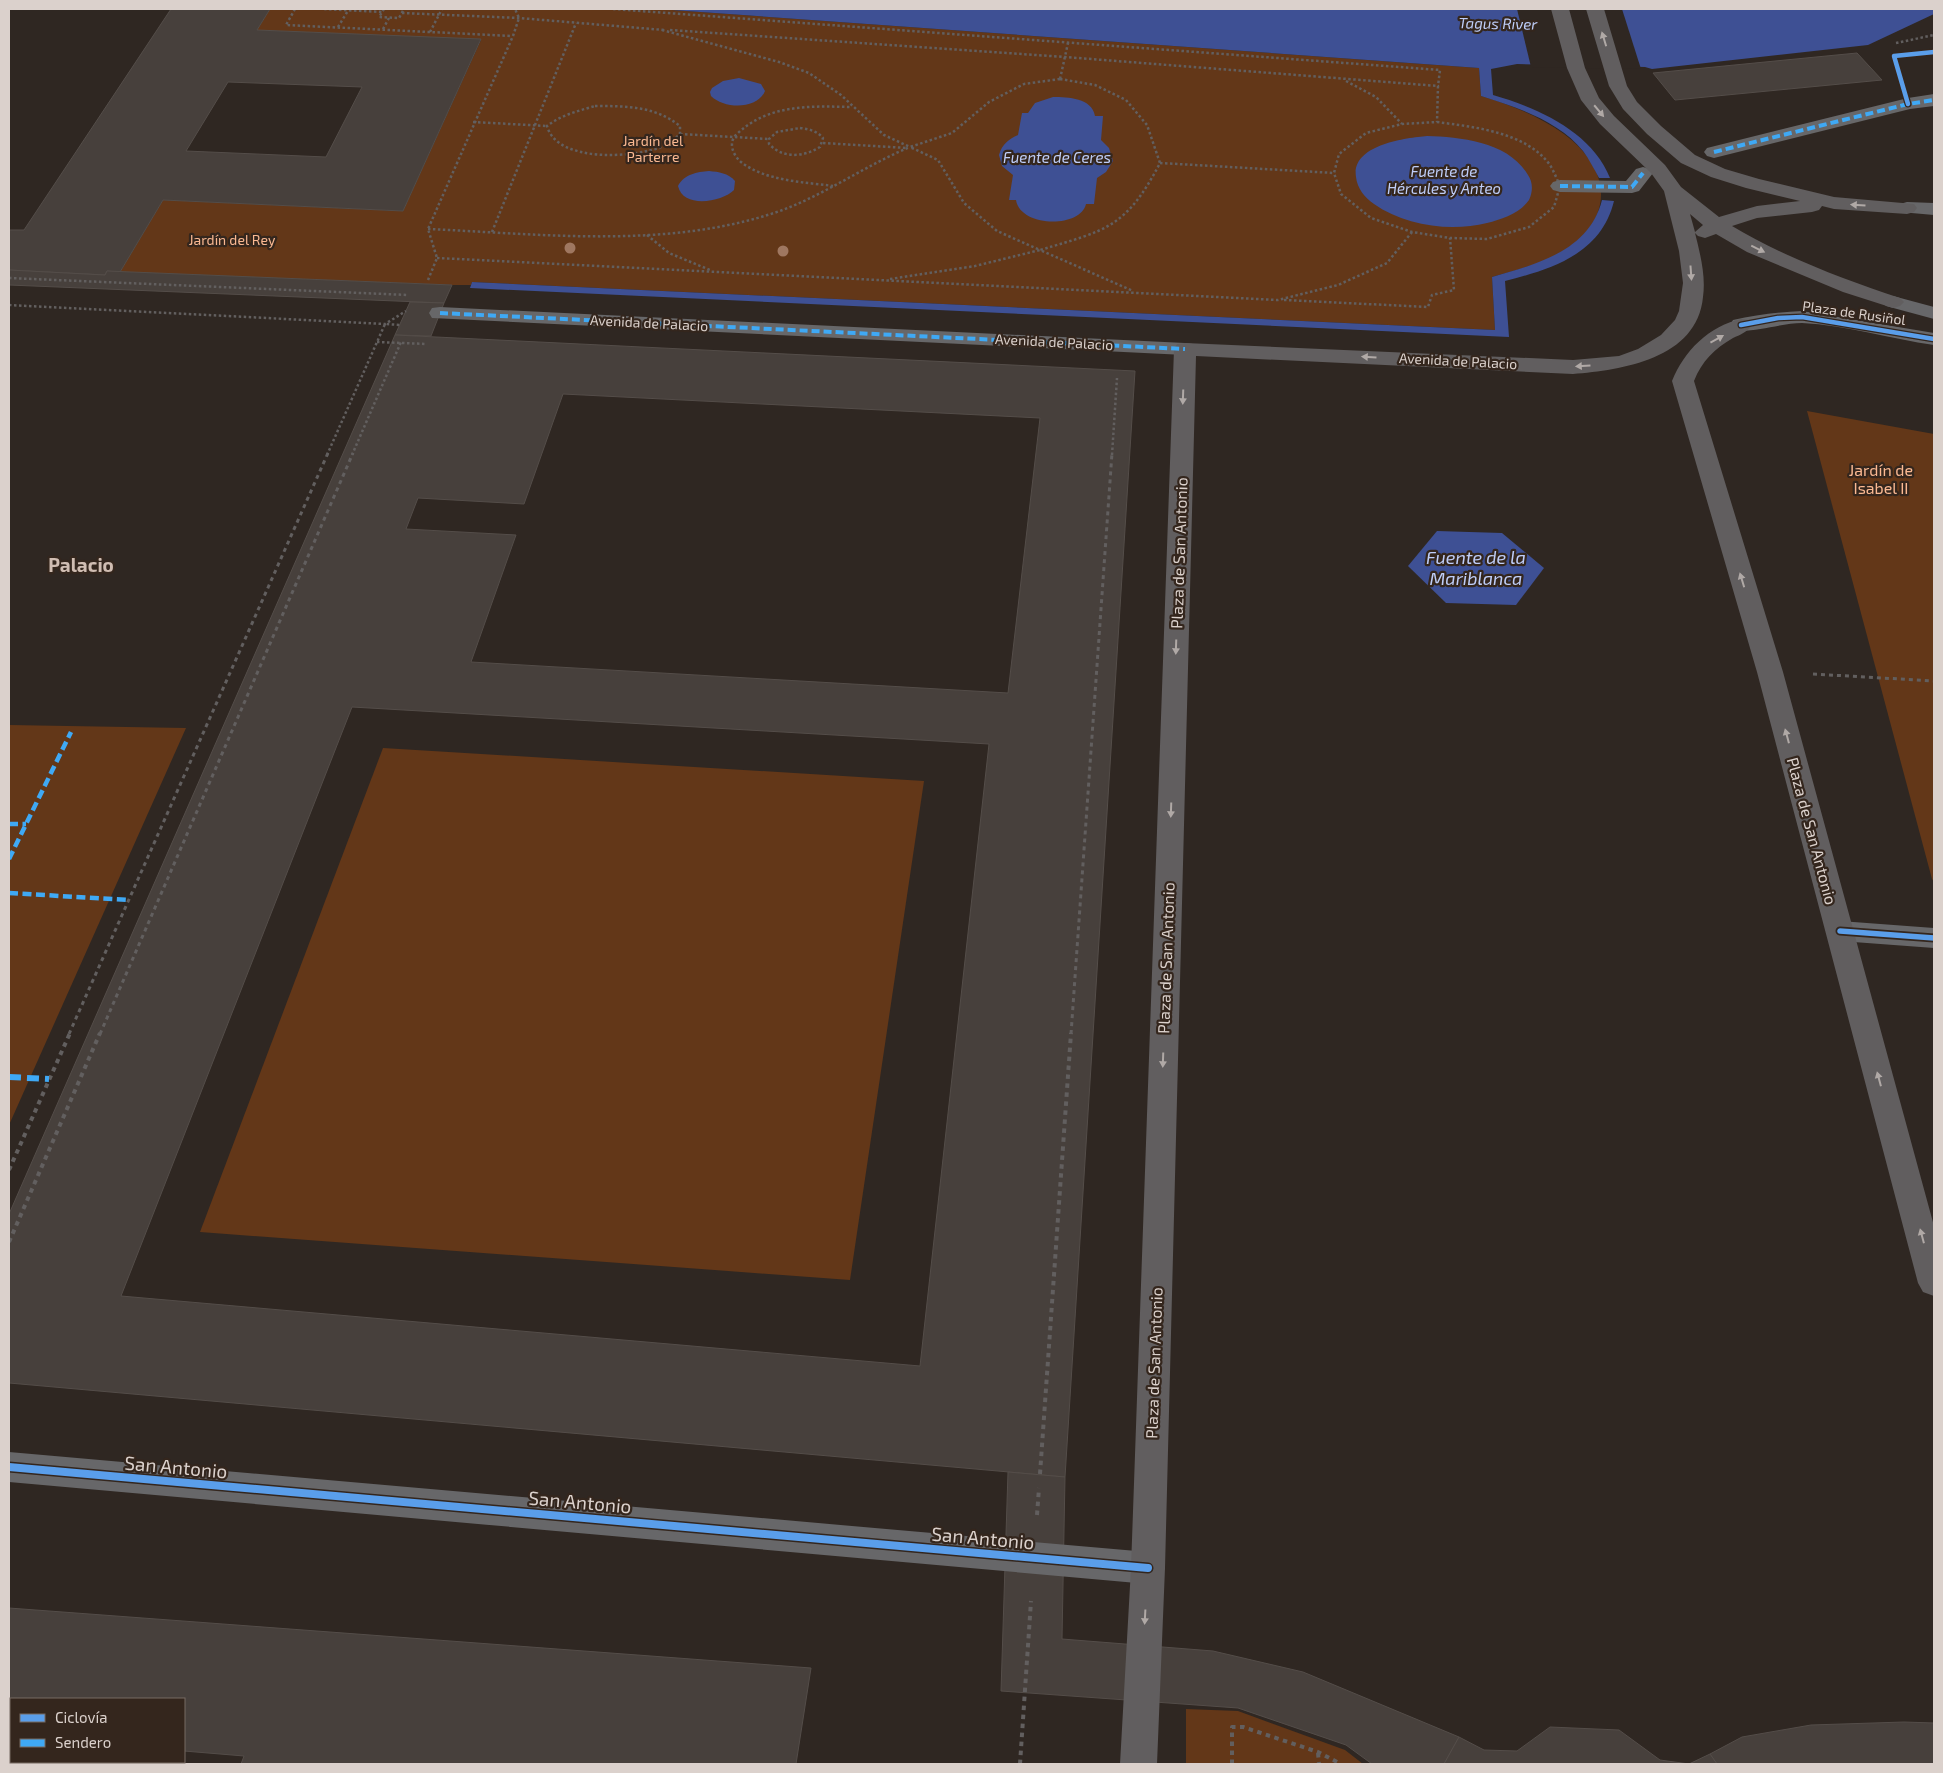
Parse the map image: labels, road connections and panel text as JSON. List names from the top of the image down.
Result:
{
  "streets": {
    "main road": ["Plaza de Rusiñol", "Avenida de Palacio", "Plaza de San Antonio"],
    "street": ["San Antonio"]
  },
  "crossings": [
    ["Plaza de Rusiñol", "Avenida de Palacio"],
    ["Plaza de Rusiñol", "Plaza de San Antonio"],
    ["Avenida de Palacio", "Plaza de San Antonio"],
    ["Plaza de San Antonio", "San Antonio"]
  ],
  "districts": ["Palacio"],
  "water": [
    "Tagus River",
    "Fuente de Ceres",
    "Fuente de Hércules y Anteo",
    "Fuente de la Mariblanca"
  ],
  "parks": ["Jardín del Parterre", "Jardín del Rey", "Jardín de Isabel II"],
  "legend": ["Ciclovía", "Sendero"]
}
